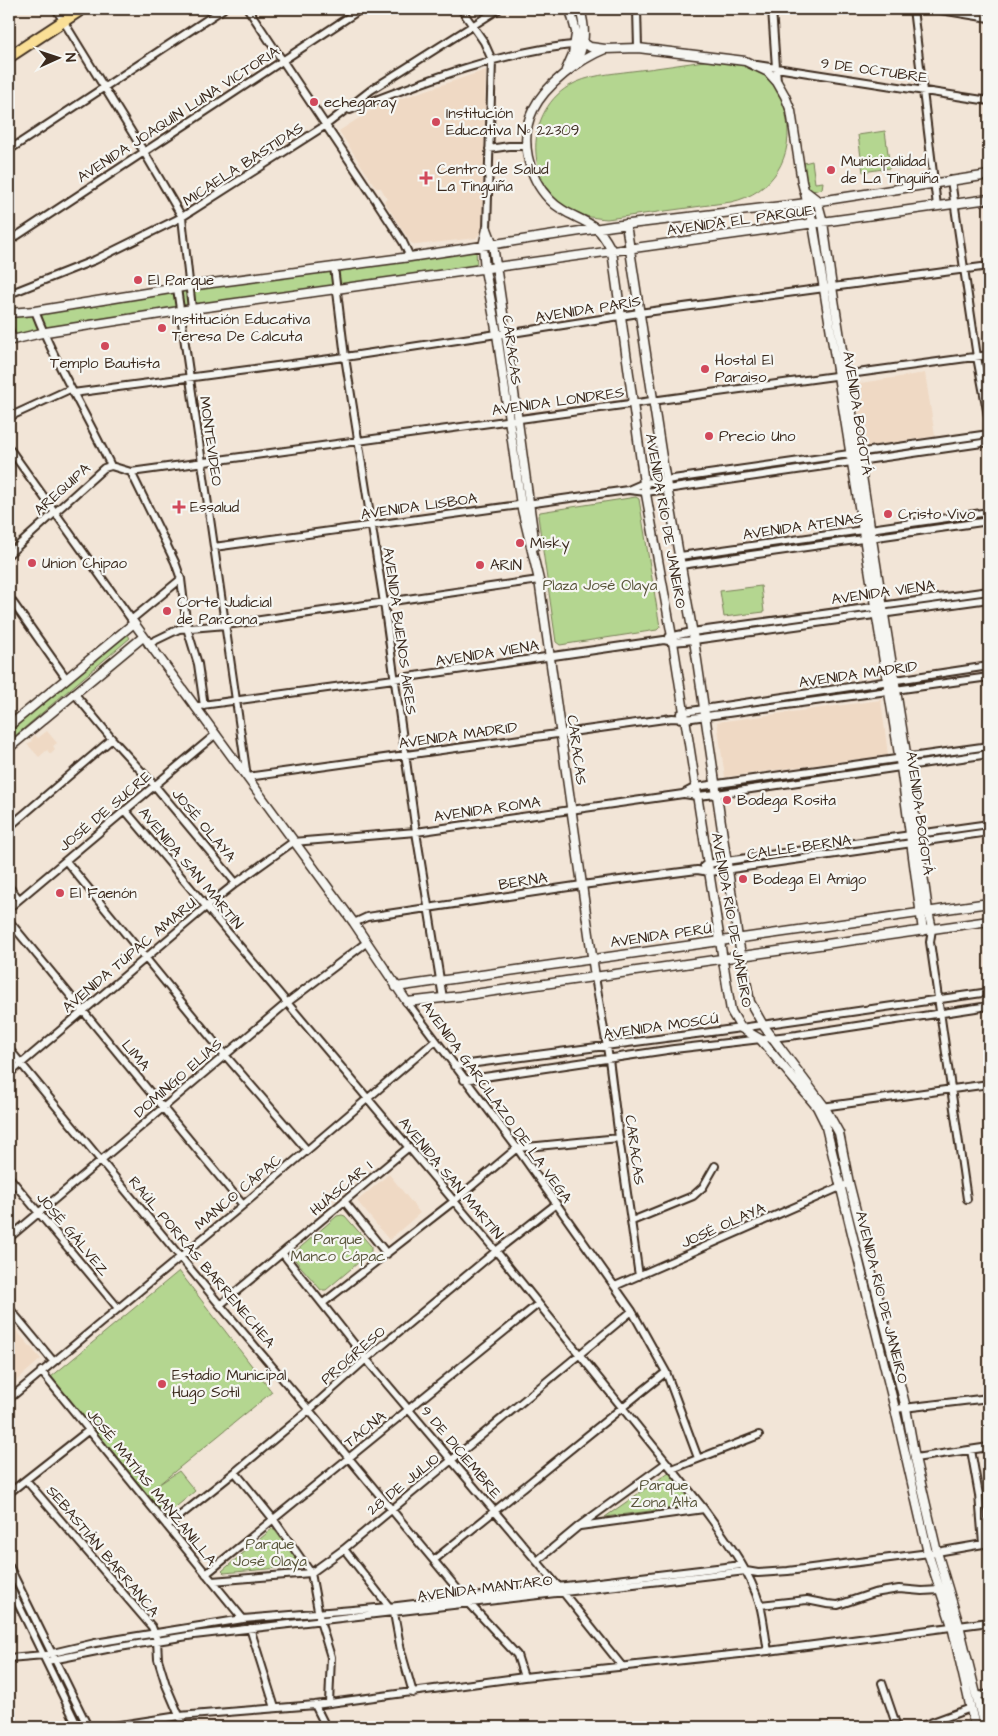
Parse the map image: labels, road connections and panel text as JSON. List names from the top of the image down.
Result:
{
  "streets": {
    "street": [
      "9 DE OCTUBRE",
      "AVENIDA JOAQUÍN LUNA VICTORIA",
      "MICAELA BASTIDAS",
      "AVENIDA EL PARQUE",
      "AVENIDA PARÍS",
      "CARACAS",
      "AVENIDA LONDRES",
      "AVENIDA BOGOTÁ",
      "MONTEVIDEO",
      "AREQUIPA",
      "AVENIDA LISBOA",
      "AVENIDA RÍO DE JANEIRO",
      "AVENIDA ATENAS",
      "AVENIDA VIENA",
      "AVENIDA BUENOS AIRES",
      "AVENIDA MADRID",
      "AVENIDA ROMA",
      "JOSÉ DE SUCRE",
      "JOSÉ OLAYA",
      "CALLE BERNA",
      "AVENIDA SAN MARTÍN",
      "BERNA",
      "AVENIDA PERÚ",
      "AVENIDA TÚPAC AMARU",
      "AVENIDA MOSCÚ",
      "LIMA",
      "DOMINGO ELÍAS",
      "AVENIDA GARCILAZO DE LA VEGA",
      "HUÁSCAR I",
      "MANCO CÁPAC",
      "JOSÉ GÁLVEZ",
      "RAÚL PORRAS BARRENECHEA",
      "PROGRESO",
      "TACNA",
      "9 DE DICIEMBRE",
      "28 DE JULIO",
      "JOSÉ MATÍAS MANZANILLA",
      "SEBASTIÁN BARRANCA",
      "AVENIDA MANTARO"
    ]
  },
  "crossings": [
    ["9 DE OCTUBRE", "AVENIDA BOGOTÁ"],
    ["AVENIDA EL PARQUE", "CARACAS"],
    ["AVENIDA EL PARQUE", "AVENIDA BOGOTÁ"],
    ["AVENIDA EL PARQUE", "MONTEVIDEO"],
    ["AVENIDA EL PARQUE", "AVENIDA RÍO DE JANEIRO"],
    ["AVENIDA EL PARQUE", "AVENIDA BUENOS AIRES"],
    ["AVENIDA PARÍS", "CARACAS"],
    ["AVENIDA PARÍS", "AVENIDA BOGOTÁ"],
    ["AVENIDA PARÍS", "MONTEVIDEO"],
    ["AVENIDA PARÍS", "AVENIDA RÍO DE JANEIRO"],
    ["AVENIDA PARÍS", "AVENIDA BUENOS AIRES"],
    ["CARACAS", "AVENIDA LONDRES"],
    ["CARACAS", "AVENIDA LISBOA"],
    ["CARACAS", "AVENIDA VIENA"],
    ["CARACAS", "AVENIDA MADRID"],
    ["CARACAS", "AVENIDA ROMA"],
    ["CARACAS", "JOSÉ OLAYA"],
    ["CARACAS", "BERNA"],
    ["CARACAS", "AVENIDA PERÚ"],
    ["CARACAS", "AVENIDA MOSCÚ"],
    ["AVENIDA LONDRES", "AVENIDA BOGOTÁ"],
    ["AVENIDA LONDRES", "MONTEVIDEO"],
    ["AVENIDA LONDRES", "AVENIDA RÍO DE JANEIRO"],
    ["AVENIDA LONDRES", "AVENIDA BUENOS AIRES"],
    ["AVENIDA BOGOTÁ", "AVENIDA LISBOA"],
    ["AVENIDA BOGOTÁ", "AVENIDA ATENAS"],
    ["AVENIDA BOGOTÁ", "AVENIDA VIENA"],
    ["AVENIDA BOGOTÁ", "AVENIDA MADRID"],
    ["AVENIDA BOGOTÁ", "AVENIDA ROMA"],
    ["AVENIDA BOGOTÁ", "CALLE BERNA"],
    ["AVENIDA BOGOTÁ", "AVENIDA PERÚ"],
    ["MONTEVIDEO", "AVENIDA LISBOA"],
    ["MONTEVIDEO", "AVENIDA VIENA"],
    ["MONTEVIDEO", "AVENIDA MADRID"],
    ["MONTEVIDEO", "AVENIDA GARCILAZO DE LA VEGA"],
    ["AVENIDA LISBOA", "AVENIDA RÍO DE JANEIRO"],
    ["AVENIDA LISBOA", "AVENIDA BUENOS AIRES"],
    ["AVENIDA RÍO DE JANEIRO", "AVENIDA ATENAS"],
    ["AVENIDA RÍO DE JANEIRO", "AVENIDA VIENA"],
    ["AVENIDA RÍO DE JANEIRO", "AVENIDA MADRID"],
    ["AVENIDA RÍO DE JANEIRO", "AVENIDA ROMA"],
    ["AVENIDA RÍO DE JANEIRO", "JOSÉ OLAYA"],
    ["AVENIDA RÍO DE JANEIRO", "CALLE BERNA"],
    ["AVENIDA RÍO DE JANEIRO", "AVENIDA PERÚ"],
    ["AVENIDA RÍO DE JANEIRO", "AVENIDA MOSCÚ"],
    ["AVENIDA RÍO DE JANEIRO", "AVENIDA MANTARO"],
    ["AVENIDA VIENA", "AVENIDA BUENOS AIRES"],
    ["AVENIDA VIENA", "AVENIDA GARCILAZO DE LA VEGA"],
    ["AVENIDA BUENOS AIRES", "AVENIDA MADRID"],
    ["AVENIDA BUENOS AIRES", "AVENIDA ROMA"],
    ["AVENIDA BUENOS AIRES", "BERNA"],
    ["AVENIDA BUENOS AIRES", "AVENIDA PERÚ"],
    ["AVENIDA MADRID", "AVENIDA GARCILAZO DE LA VEGA"],
    ["AVENIDA ROMA", "AVENIDA TÚPAC AMARU"],
    ["AVENIDA ROMA", "AVENIDA GARCILAZO DE LA VEGA"],
    ["JOSÉ DE SUCRE", "JOSÉ OLAYA"],
    ["JOSÉ DE SUCRE", "AVENIDA SAN MARTÍN"],
    ["JOSÉ DE SUCRE", "AVENIDA GARCILAZO DE LA VEGA"],
    ["JOSÉ OLAYA", "AVENIDA TÚPAC AMARU"],
    ["JOSÉ OLAYA", "AVENIDA GARCILAZO DE LA VEGA"],
    ["CALLE BERNA", "BERNA"],
    ["AVENIDA SAN MARTÍN", "AVENIDA TÚPAC AMARU"],
    ["AVENIDA SAN MARTÍN", "DOMINGO ELÍAS"],
    ["AVENIDA SAN MARTÍN", "HUÁSCAR I"],
    ["AVENIDA SAN MARTÍN", "MANCO CÁPAC"],
    ["AVENIDA SAN MARTÍN", "PROGRESO"],
    ["AVENIDA SAN MARTÍN", "TACNA"],
    ["AVENIDA SAN MARTÍN", "28 DE JULIO"],
    ["AVENIDA SAN MARTÍN", "AVENIDA MANTARO"],
    ["BERNA", "AVENIDA GARCILAZO DE LA VEGA"],
    ["AVENIDA PERÚ", "AVENIDA GARCILAZO DE LA VEGA"],
    ["AVENIDA TÚPAC AMARU", "LIMA"],
    ["AVENIDA TÚPAC AMARU", "AVENIDA GARCILAZO DE LA VEGA"],
    ["AVENIDA TÚPAC AMARU", "RAÚL PORRAS BARRENECHEA"],
    ["AVENIDA MOSCÚ", "AVENIDA GARCILAZO DE LA VEGA"],
    ["LIMA", "DOMINGO ELÍAS"],
    ["LIMA", "MANCO CÁPAC"],
    ["DOMINGO ELÍAS", "AVENIDA GARCILAZO DE LA VEGA"],
    ["DOMINGO ELÍAS", "JOSÉ GÁLVEZ"],
    ["DOMINGO ELÍAS", "RAÚL PORRAS BARRENECHEA"],
    ["AVENIDA GARCILAZO DE LA VEGA", "MANCO CÁPAC"],
    ["AVENIDA GARCILAZO DE LA VEGA", "PROGRESO"],
    ["AVENIDA GARCILAZO DE LA VEGA", "28 DE JULIO"],
    ["HUÁSCAR I", "RAÚL PORRAS BARRENECHEA"],
    ["HUÁSCAR I", "9 DE DICIEMBRE"],
    ["MANCO CÁPAC", "JOSÉ GÁLVEZ"],
    ["MANCO CÁPAC", "RAÚL PORRAS BARRENECHEA"],
    ["MANCO CÁPAC", "JOSÉ MATÍAS MANZANILLA"],
    ["RAÚL PORRAS BARRENECHEA", "PROGRESO"],
    ["RAÚL PORRAS BARRENECHEA", "TACNA"],
    ["RAÚL PORRAS BARRENECHEA", "28 DE JULIO"],
    ["RAÚL PORRAS BARRENECHEA", "AVENIDA MANTARO"],
    ["PROGRESO", "9 DE DICIEMBRE"],
    ["PROGRESO", "JOSÉ MATÍAS MANZANILLA"],
    ["TACNA", "9 DE DICIEMBRE"],
    ["TACNA", "JOSÉ MATÍAS MANZANILLA"],
    ["9 DE DICIEMBRE", "28 DE JULIO"],
    ["9 DE DICIEMBRE", "AVENIDA MANTARO"],
    ["SEBASTIÁN BARRANCA", "AVENIDA MANTARO"]
  ],
  "parks": [
    "Plaza José Olaya",
    "Parque Manco Cápac",
    "Parque Zona Alta",
    "Parque José Olaya"
  ],
  "places": {
    "other": [
      "echegaray",
      "Institución Educativa Nº 22309",
      "Municipalidad de La Tinguiña",
      "El Parque",
      "Institución Educativa Teresa De Calcuta",
      "Templo Bautista",
      "Hostal El Paraiso",
      "Precio Uno",
      "Cristo Vivo",
      "Misky",
      "Union Chipao",
      "ARIN",
      "Corte Judicial de Parcona",
      "Bodega Rosita",
      "Bodega El Amigo",
      "El Faenón",
      "Estadio Municipal Hugo Sotil"
    ],
    "health": ["Centro de Salud La Tinguiña", "Essalud"]
  },
  "north": "right"
}
